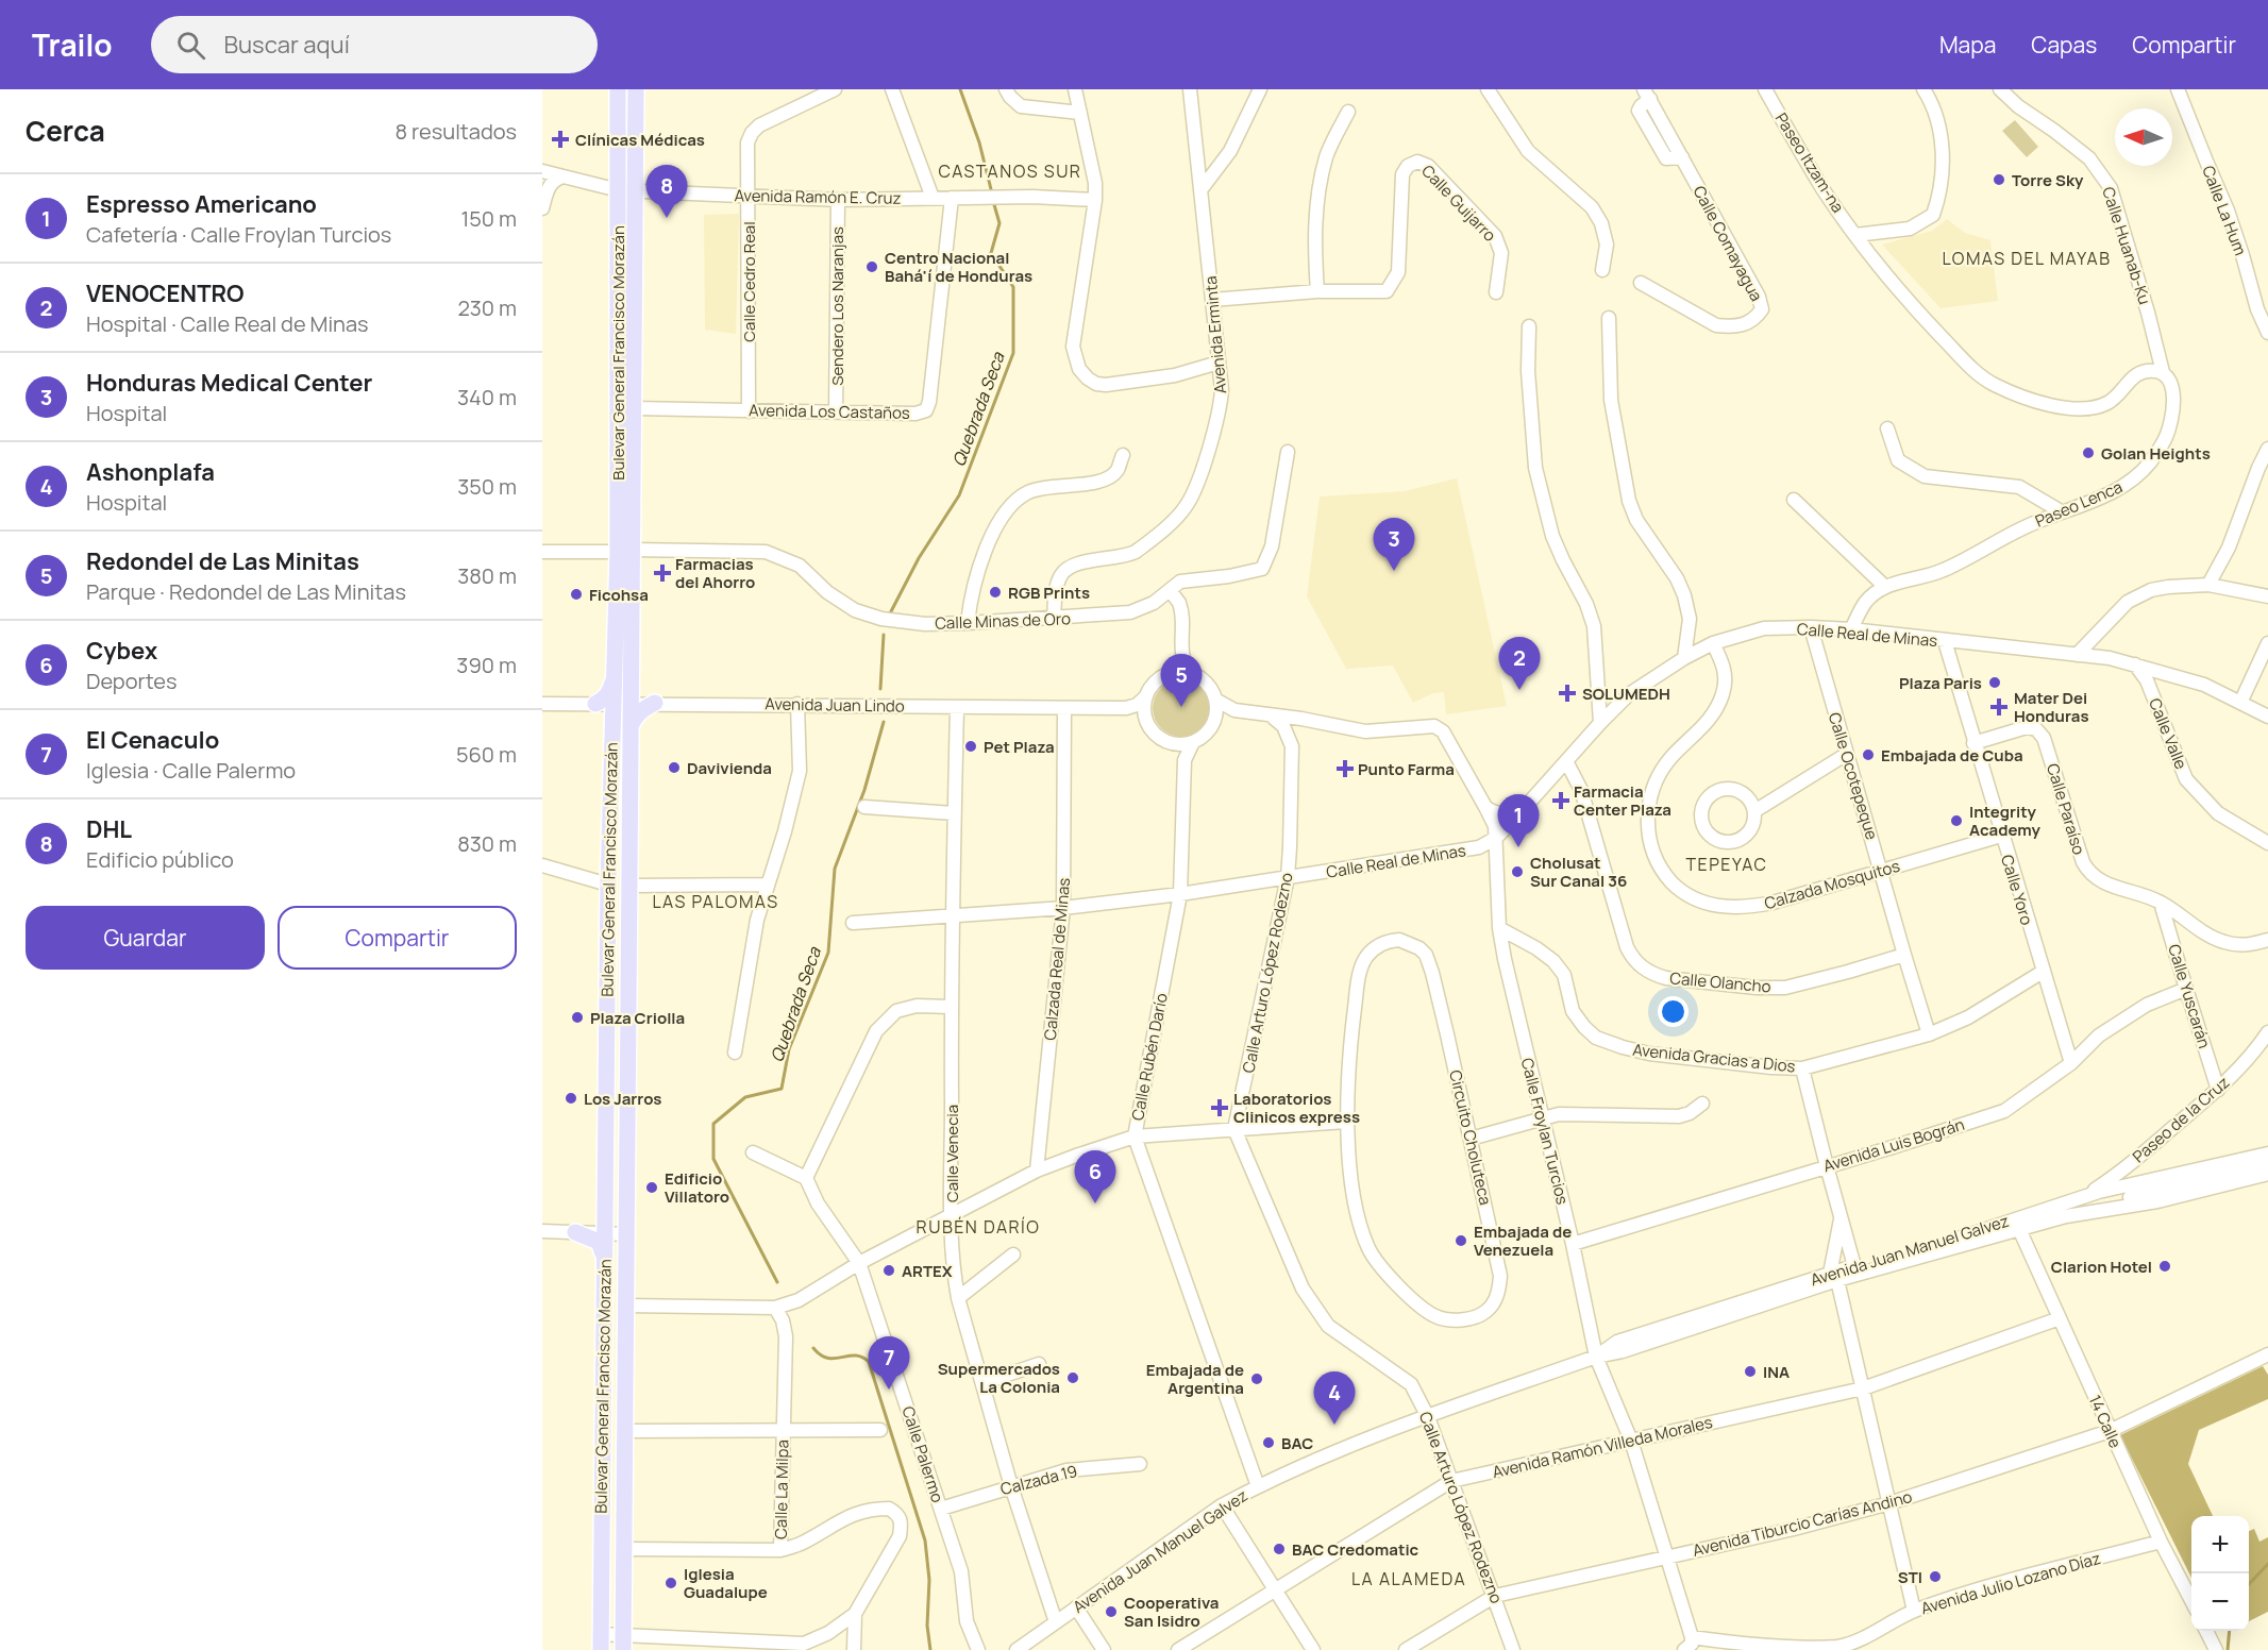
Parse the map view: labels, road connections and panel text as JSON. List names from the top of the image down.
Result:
{
  "streets": {
    "main road": ["Bulevar General Francisco Morazán"],
    "street": [
      "Paseo Itzam-na",
      "Avenida Ramón E. Cruz",
      "Calle Guijarro",
      "Calle La Hum",
      "Calle Comayagua",
      "Calle Huanab-Ku",
      "Calle Cedro Real",
      "Sendero Los Naranjas",
      "Avenida Erminta",
      "Avenida Los Castaños",
      "Paseo Lenca",
      "Calle Minas de Oro",
      "Calle Real de Minas",
      "Avenida Juan Lindo",
      "Calle Valle",
      "Calle Ocotepeque",
      "Calle Paraíso",
      "Calzada Mosquitos",
      "Calle Yoro",
      "Calzada Real de Minas",
      "Calle Arturo López Rodezno",
      "Calle Olancho",
      "Calle Yuscarán",
      "Calle Rubén Darío",
      "Avenida Gracias a Dios",
      "Paseo de la Cruz",
      "Calle Froylan Turcios",
      "Circuito Choluteca",
      "Avenida Luis Bográn",
      "Calle Venecia",
      "Avenida Juan Manuel Galvez",
      "14 Calle",
      "Avenida Ramón Villeda Morales",
      "Calle Palermo",
      "Calzada 19",
      "Calle La Milpa",
      "Avenida Tiburcio Carías Andino",
      "Avenida Julio Lozano Díaz"
    ]
  },
  "crossings": [
    ["Avenida Ramón E. Cruz", "Calle Cedro Real"],
    ["Avenida Ramón E. Cruz", "Sendero Los Naranjas"],
    ["Avenida Ramón E. Cruz", "Bulevar General Francisco Morazán"],
    ["Avenida Ramón E. Cruz", "Avenida Los Castaños"],
    ["Calle Guijarro", "Avenida Erminta"],
    ["Calle Huanab-Ku", "Paseo Lenca"],
    ["Calle Cedro Real", "Avenida Los Castaños"],
    ["Sendero Los Naranjas", "Avenida Los Castaños"],
    ["Avenida Erminta", "Calle Minas de Oro"],
    ["Bulevar General Francisco Morazán", "Avenida Los Castaños"],
    ["Bulevar General Francisco Morazán", "Calle Minas de Oro"],
    ["Bulevar General Francisco Morazán", "Avenida Juan Lindo"],
    ["Paseo Lenca", "Calle Real de Minas"],
    ["Calle Real de Minas", "Calle Valle"],
    ["Calle Real de Minas", "Calle Ocotepeque"],
    ["Calle Real de Minas", "Calzada Mosquitos"],
    ["Calle Real de Minas", "Calle Yoro"],
    ["Calle Real de Minas", "Calzada Real de Minas"],
    ["Calle Real de Minas", "Calle Arturo López Rodezno"],
    ["Calle Real de Minas", "Calle Olancho"],
    ["Calle Real de Minas", "Calle Rubén Darío"],
    ["Calle Real de Minas", "Calle Froylan Turcios"],
    ["Calle Real de Minas", "Calle Venecia"],
    ["Avenida Juan Lindo", "Calzada Real de Minas"],
    ["Avenida Juan Lindo", "Calle Venecia"],
    ["Calle Ocotepeque", "Calzada Mosquitos"],
    ["Calle Ocotepeque", "Calle Olancho"],
    ["Calle Ocotepeque", "Avenida Gracias a Dios"],
    ["Calle Paraíso", "Calle Yoro"],
    ["Calle Paraíso", "Calle Yuscarán"],
    ["Calzada Mosquitos", "Calle Yoro"],
    ["Calle Yoro", "Avenida Gracias a Dios"],
    ["Calle Yoro", "Avenida Luis Bográn"],
    ["Calle Arturo López Rodezno", "Avenida Juan Manuel Galvez"],
    ["Calle Arturo López Rodezno", "Avenida Ramón Villeda Morales"],
    ["Calle Arturo López Rodezno", "Avenida Tiburcio Carías Andino"],
    ["Calle Yuscarán", "Paseo de la Cruz"],
    ["Calle Yuscarán", "Avenida Luis Bográn"],
    ["Calle Rubén Darío", "Avenida Juan Manuel Galvez"],
    ["Avenida Gracias a Dios", "Calle Froylan Turcios"],
    ["Paseo de la Cruz", "Avenida Juan Manuel Galvez"],
    ["Calle Froylan Turcios", "Avenida Luis Bográn"],
    ["Calle Froylan Turcios", "Avenida Juan Manuel Galvez"],
    ["Calle Froylan Turcios", "Avenida Ramón Villeda Morales"],
    ["Calle Froylan Turcios", "Avenida Tiburcio Carías Andino"],
    ["Calle Froylan Turcios", "Avenida Julio Lozano Díaz"],
    ["Calle Venecia", "Avenida Juan Manuel Galvez"],
    ["Calle Venecia", "Calzada 19"],
    ["Avenida Juan Manuel Galvez", "14 Calle"],
    ["14 Calle", "Avenida Ramón Villeda Morales"],
    ["14 Calle", "Avenida Tiburcio Carías Andino"],
    ["14 Calle", "Avenida Julio Lozano Díaz"],
    ["Calle Palermo", "Calzada 19"]
  ],
  "districts": [
    "CASTANOS SUR",
    "LOMAS DEL MAYAB",
    "TEPEYAC",
    "LAS PALOMAS",
    "RUBÉN DARÍO",
    "LA ALAMEDA"
  ],
  "water": ["Quebrada Seca"],
  "places": {
    "health": [
      "Clínicas Médicas",
      "Farmacias del Ahorro",
      "SOLUMEDH",
      "Mater Dei Honduras",
      "Punto Farma",
      "Farmacia Center Plaza",
      "Laboratorios Clinicos express"
    ],
    "other": [
      "Torre Sky",
      "Centro Nacional Bahá'í de Honduras",
      "Golan Heights",
      "RGB Prints",
      "Ficohsa",
      "Plaza Paris",
      "Pet Plaza",
      "Embajada de Cuba",
      "Davivienda",
      "Integrity Academy",
      "Cholusat Sur Canal 36",
      "Plaza Criolla",
      "Los Jarros",
      "Edificio Villatoro",
      "Embajada de Venezuela",
      "Clarion Hotel",
      "ARTEX",
      "INA",
      "Supermercados La Colonia",
      "Embajada de Argentina",
      "BAC",
      "BAC Credomatic",
      "STI",
      "Iglesia Guadalupe",
      "Cooperativa San Isidro"
    ]
  },
  "north": "left",
  "page": {
    "header": "Trailo",
    "search": "Buscar aquí",
    "nav": ["Mapa", "Capas", "Compartir"],
    "heading": ["Cerca", "8 resultados"],
    "pins": [
      "8",
      "3",
      "2",
      "5",
      "1",
      "6",
      "7",
      "4"
    ],
    "list": [
      {
        "mark": "1",
        "name": "Espresso Americano",
        "note": "Cafetería · Calle Froylan Turcios",
        "value": "150 m"
      },
      {
        "mark": "2",
        "name": "VENOCENTRO",
        "note": "Hospital · Calle Real de Minas",
        "value": "230 m"
      },
      {
        "mark": "3",
        "name": "Honduras Medical Center",
        "note": "Hospital",
        "value": "340 m"
      },
      {
        "mark": "4",
        "name": "Ashonplafa",
        "note": "Hospital",
        "value": "350 m"
      },
      {
        "mark": "5",
        "name": "Redondel de Las Minitas",
        "note": "Parque · Redondel de Las Minitas",
        "value": "380 m"
      },
      {
        "mark": "6",
        "name": "Cybex",
        "note": "Deportes",
        "value": "390 m"
      },
      {
        "mark": "7",
        "name": "El Cenaculo",
        "note": "Iglesia · Calle Palermo",
        "value": "560 m"
      },
      {
        "mark": "8",
        "name": "DHL",
        "note": "Edificio público",
        "value": "830 m"
      }
    ],
    "buttons": ["Guardar", "Compartir"],
    "map_buttons": ["+", "−"]
  }
}
